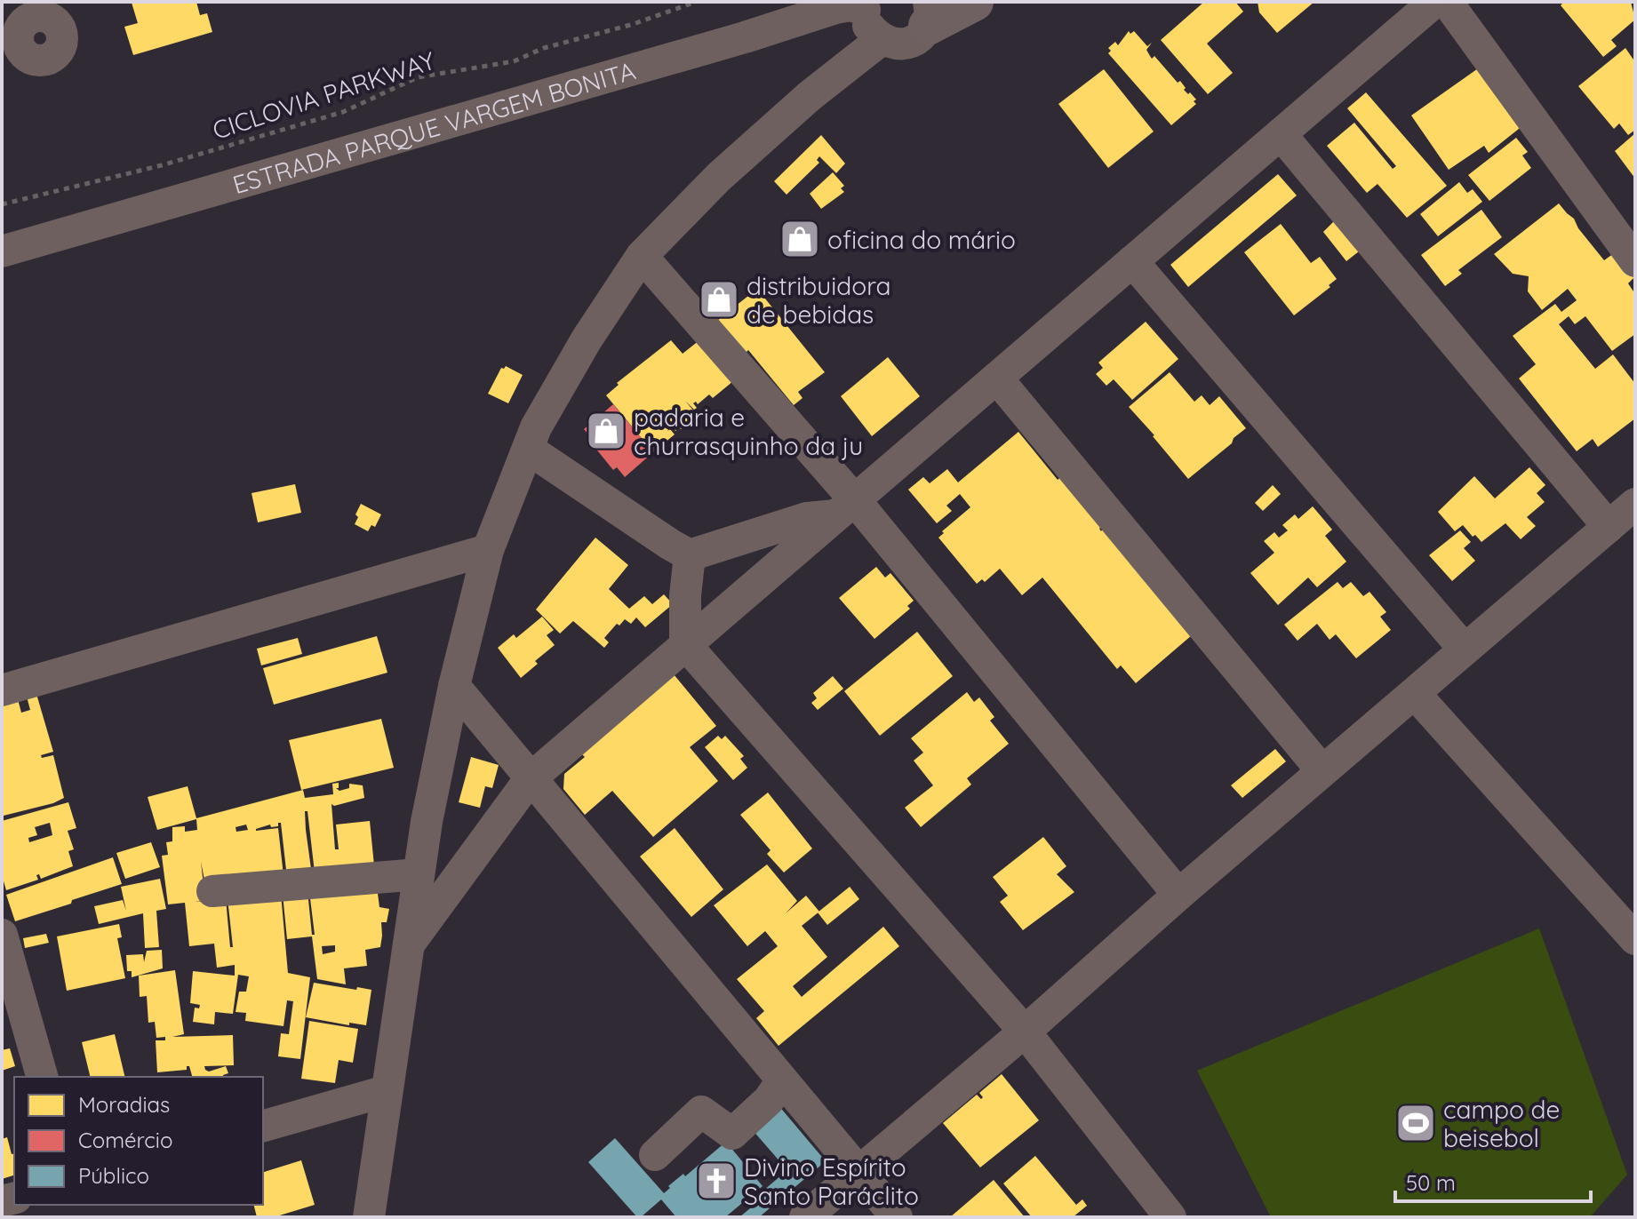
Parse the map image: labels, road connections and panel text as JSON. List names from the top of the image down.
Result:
{
  "streets": {
    "street": ["ESTRADA PARQUE VARGEM BONITA"],
    "path": ["CICLOVIA PARKWAY"]
  },
  "places": {
    "shop": ["oficina do mário", "distribuidora de bebidas", "padaria e churrasquinho da ju"],
    "sports": ["campo de beisebol"],
    "church": ["Divino Espírito Santo Paráclito"]
  },
  "legend": ["Moradias", "Comércio", "Público"],
  "scale_bar": "50 m"
}
